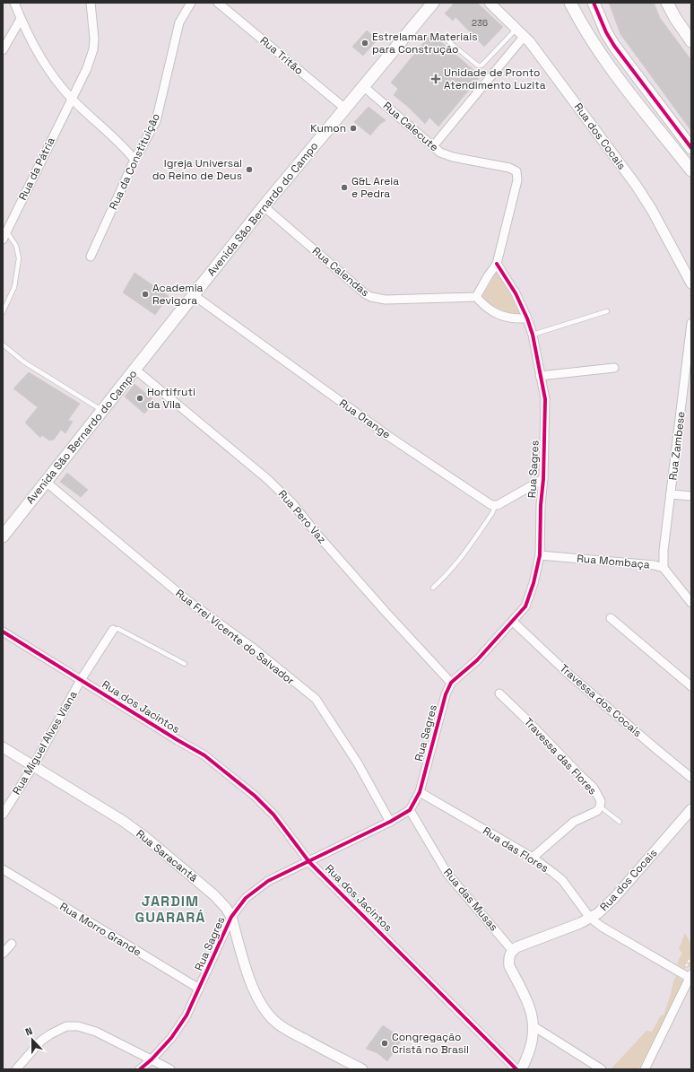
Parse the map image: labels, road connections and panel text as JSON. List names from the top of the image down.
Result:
{
  "streets": {
    "main road": ["Avenida São Bernardo do Campo"],
    "street": [
      "Rua Tritão",
      "Rua Calecute",
      "Rua dos Cocais",
      "Rua da Constituição",
      "Rua da Pátria",
      "Rua Calendas",
      "Rua Orange",
      "Rua Zambese",
      "Rua Sagres",
      "Rua Pero Vaz",
      "Rua Mombaça",
      "Rua Frei Vicente do Salvador",
      "Travessa dos Cocais",
      "Rua dos Jacintos",
      "Rua Miguel Alves Viana",
      "Travessa das Flores",
      "Rua das Flores",
      "Rua Saracantã",
      "Rua das Musas",
      "Rua Morro Grande"
    ]
  },
  "crossings": [
    ["Rua Tritão", "Avenida São Bernardo do Campo"],
    ["Rua Calecute", "Avenida São Bernardo do Campo"],
    ["Rua Calecute", "Rua Sagres"],
    ["Rua dos Cocais", "Rua das Flores"],
    ["Rua dos Cocais", "Rua das Musas"],
    ["Avenida São Bernardo do Campo", "Rua Calendas"],
    ["Avenida São Bernardo do Campo", "Rua Orange"],
    ["Avenida São Bernardo do Campo", "Rua Pero Vaz"],
    ["Avenida São Bernardo do Campo", "Rua Frei Vicente do Salvador"],
    ["Rua Zambese", "Rua Mombaça"],
    ["Rua Sagres", "Rua Pero Vaz"],
    ["Rua Sagres", "Rua Mombaça"],
    ["Rua Sagres", "Rua Frei Vicente do Salvador"],
    ["Rua Sagres", "Travessa dos Cocais"],
    ["Rua Sagres", "Rua dos Jacintos"],
    ["Rua Sagres", "Rua das Flores"],
    ["Rua Sagres", "Rua Saracantã"],
    ["Rua Sagres", "Rua das Musas"],
    ["Rua Sagres", "Rua Morro Grande"],
    ["Rua dos Jacintos", "Rua Miguel Alves Viana"],
    ["Rua Miguel Alves Viana", "Rua Saracantã"],
    ["Travessa das Flores", "Rua das Flores"]
  ],
  "districts": ["JARDIM GUARARÁ"],
  "places": {
    "other": [
      "Estrelamar Materiais para Construção",
      "Kumon",
      "Igreja Universal do Reino de Deus",
      "G&L Areia e Pedra",
      "Academia Revigora",
      "Hortifruti da Vila",
      "Congregação Cristã no Brasil"
    ],
    "health": ["Unidade de Pronto Atendimento Luzita"]
  },
  "house_numbers": ["236"],
  "north": "top"
}
